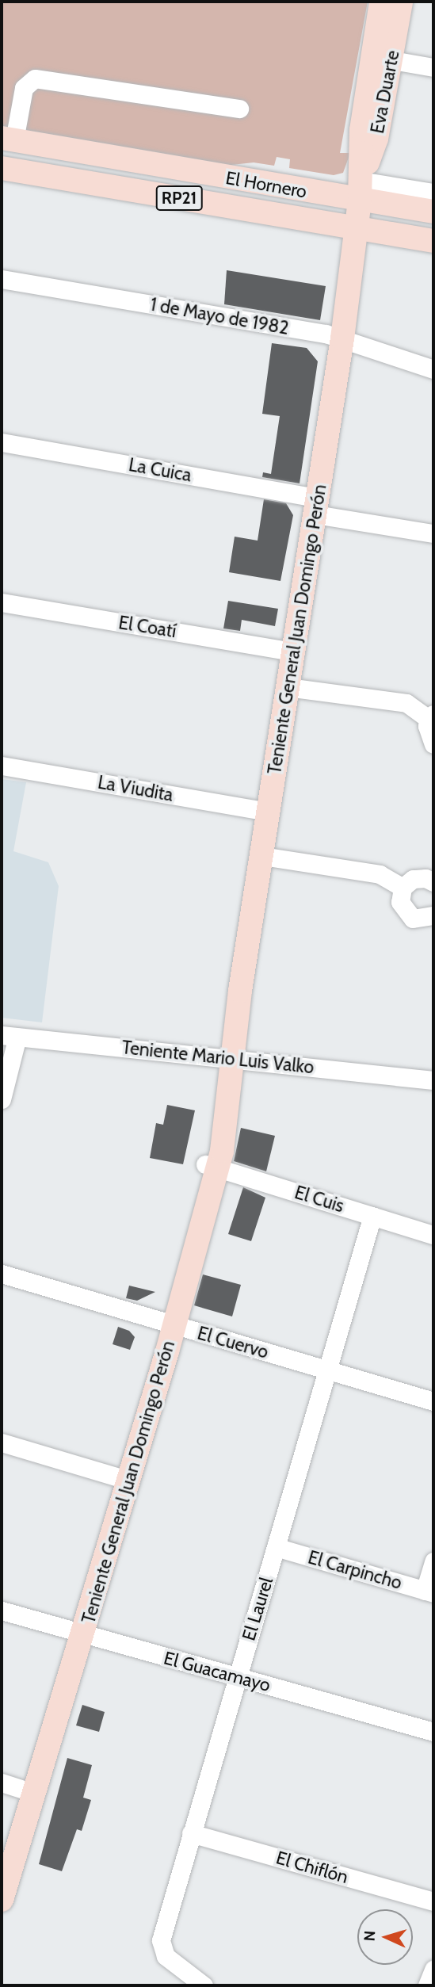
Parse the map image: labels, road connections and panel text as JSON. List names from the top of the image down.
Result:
{
  "streets": {
    "main road": [
      "Eva Duarte",
      "El Hornero",
      "RP21",
      "Teniente General Juan Domingo Perón"
    ],
    "street": [
      "1 de Mayo de 1982",
      "La Cuica",
      "El Coatí",
      "La Viudita",
      "Teniente Mario Luis Valko",
      "El Cuis",
      "El Cuervo",
      "El Carpincho",
      "El Laurel",
      "El Guacamayo",
      "El Chiflón"
    ]
  },
  "crossings": [
    ["Eva Duarte", "El Hornero"],
    ["Eva Duarte", "Teniente General Juan Domingo Perón"],
    ["El Hornero", "Teniente General Juan Domingo Perón"],
    ["1 de Mayo de 1982", "Teniente General Juan Domingo Perón"],
    ["La Cuica", "Teniente General Juan Domingo Perón"],
    ["El Coatí", "Teniente General Juan Domingo Perón"],
    ["Teniente General Juan Domingo Perón", "La Viudita"],
    ["Teniente General Juan Domingo Perón", "Teniente Mario Luis Valko"],
    ["Teniente General Juan Domingo Perón", "El Cuis"],
    ["Teniente General Juan Domingo Perón", "El Cuervo"],
    ["Teniente General Juan Domingo Perón", "El Guacamayo"],
    ["El Cuis", "El Laurel"],
    ["El Cuervo", "El Laurel"],
    ["El Carpincho", "El Laurel"],
    ["El Laurel", "El Guacamayo"],
    ["El Laurel", "El Chiflón"]
  ],
  "north": "left"
}
